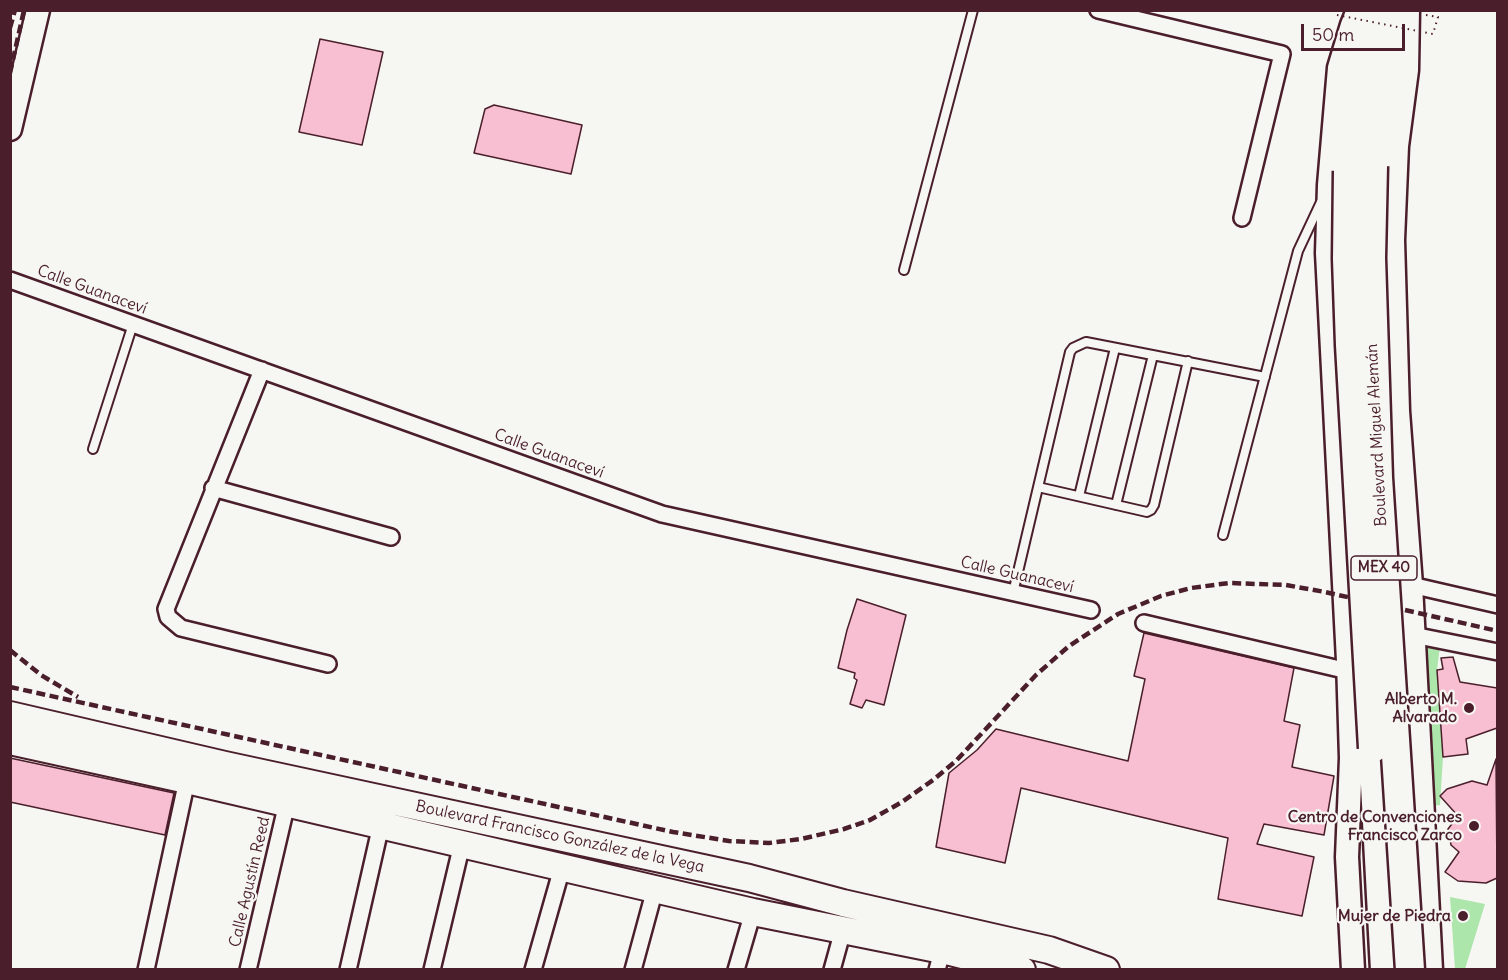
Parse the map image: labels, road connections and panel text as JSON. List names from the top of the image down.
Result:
{
  "streets": {
    "highway": ["Boulevard Miguel Alemán", "MEX 40"],
    "main road": ["Boulevard Francisco González de la Vega"],
    "street": ["Calle Guanaceví", "Calle Agustín Reed"]
  },
  "crossings": [
    ["Boulevard Francisco González de la Vega", "Calle Agustín Reed"]
  ],
  "places": ["Alberto M. Alvarado", "Centro de Convenciones Francisco Zarco", "Mujer de Piedra"],
  "scale_bar": "50 m"
}
